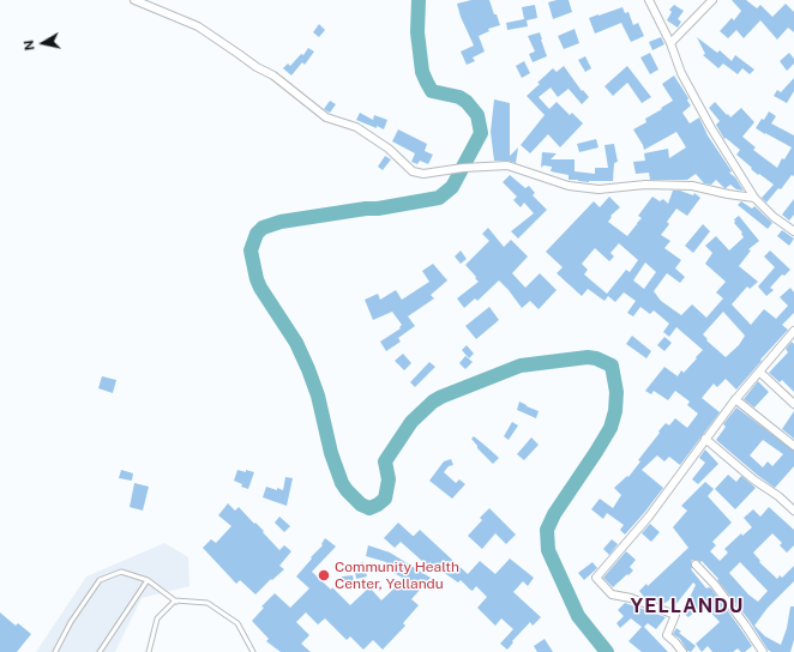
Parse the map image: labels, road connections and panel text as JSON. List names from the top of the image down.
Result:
{
  "districts": ["YELLANDU"],
  "places": ["Community Health Center, Yellandu"],
  "north": "left"
}
